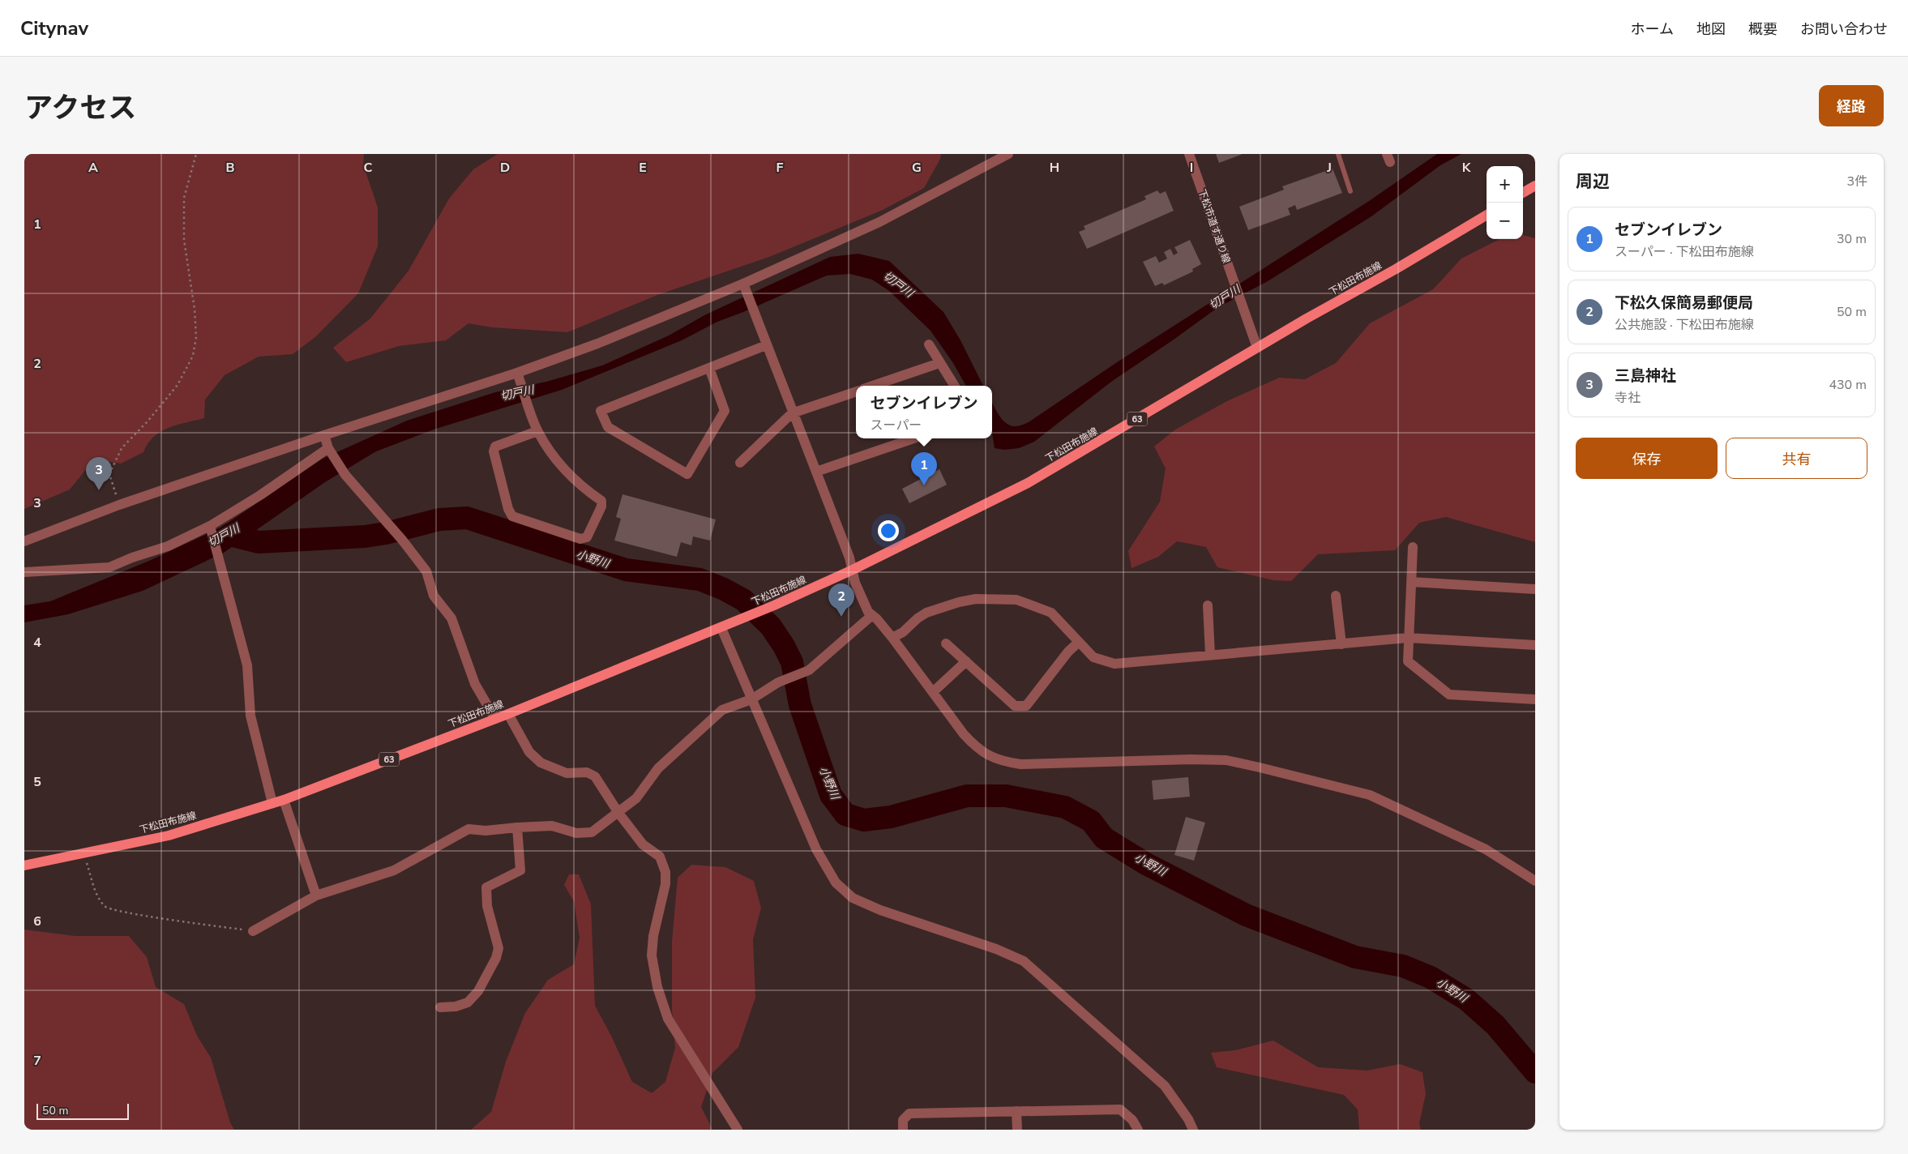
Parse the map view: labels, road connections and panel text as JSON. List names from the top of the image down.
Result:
{
  "streets": {
    "main road": ["下松田布施線", "63"],
    "street": ["下松市道す通り線"]
  },
  "crossings": [
    ["下松市道す通り線", "下松田布施線"]
  ],
  "water": ["切戸川", "小野川"],
  "scale_bar": "50 m",
  "page": {
    "header": "Citynav",
    "nav": [
      "ホーム",
      "地図",
      "概要",
      "お問い合わせ"
    ],
    "title": "アクセス",
    "buttons": [
      "経路",
      ["保存", "共有"]
    ],
    "heading": ["周辺", "3件"],
    "map_buttons": ["+", "−"],
    "list": [
      {
        "mark": "1",
        "name": "セブンイレブン",
        "note": "スーパー · 下松田布施線",
        "value": "30 m"
      },
      {
        "mark": "2",
        "name": "下松久保簡易郵便局",
        "note": "公共施設 · 下松田布施線",
        "value": "50 m"
      },
      {
        "mark": "3",
        "name": "三島神社",
        "note": "寺社",
        "value": "430 m"
      }
    ],
    "popup": ["セブンイレブン", "スーパー"],
    "pins": ["1", "3", "2"],
    "scale": "50 m"
  },
  "grid": {
    "columns": [
      "A",
      "B",
      "C",
      "D",
      "E",
      "F",
      "G",
      "H",
      "I",
      "J",
      "K"
    ],
    "rows": [
      "1",
      "2",
      "3",
      "4",
      "5",
      "6",
      "7"
    ]
  }
}
